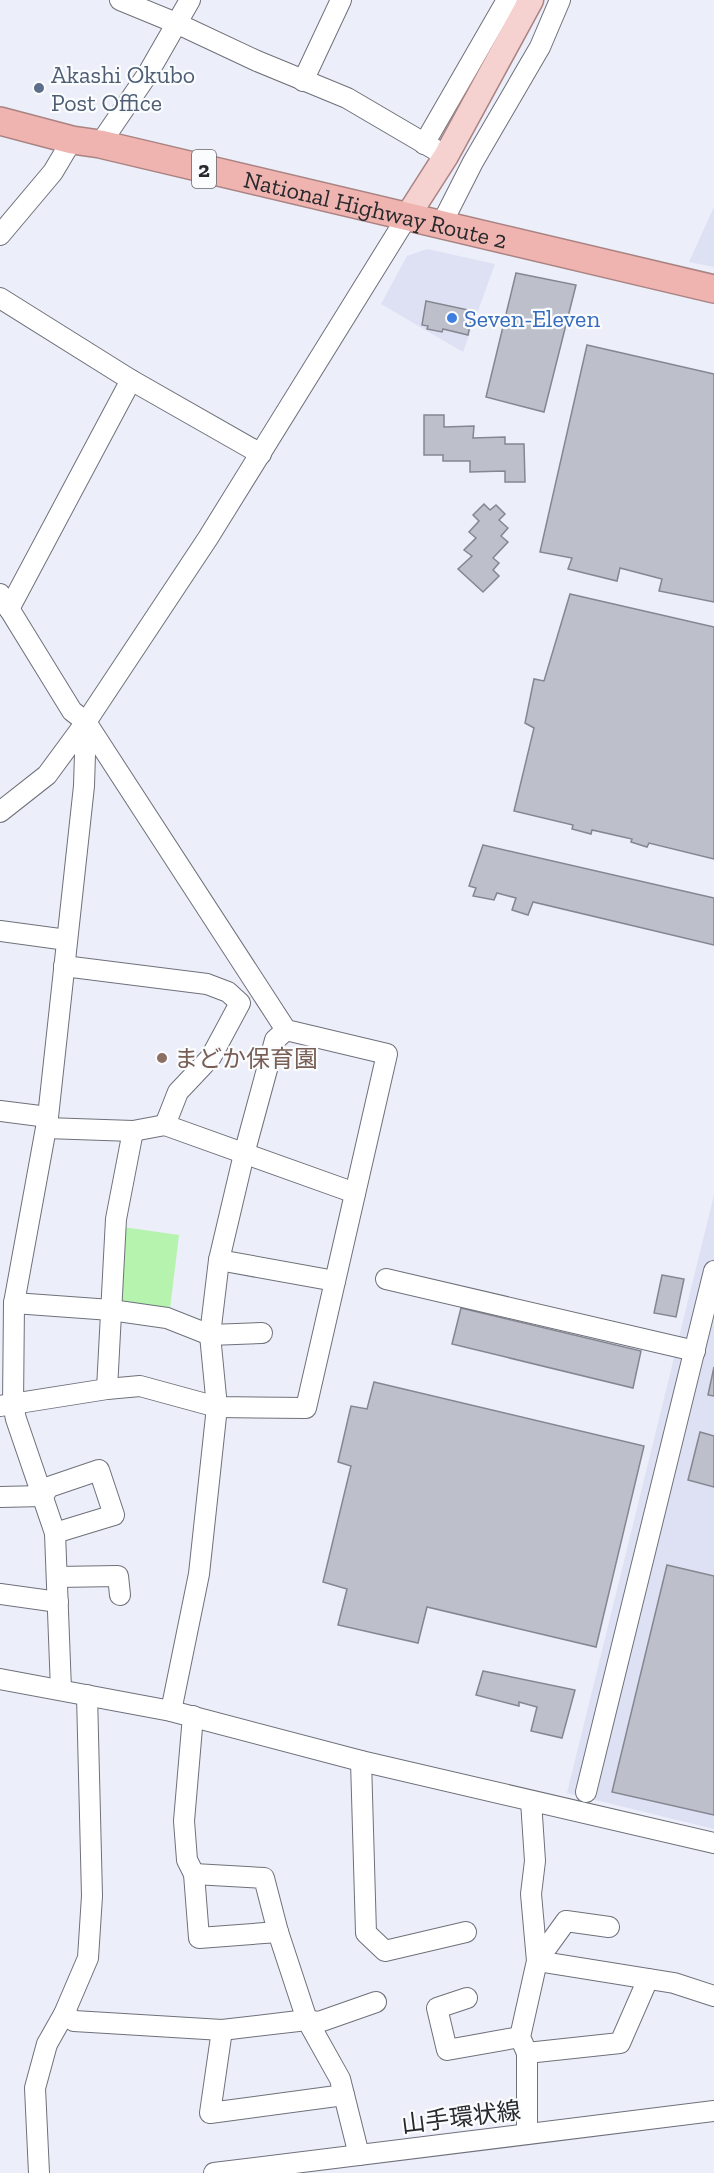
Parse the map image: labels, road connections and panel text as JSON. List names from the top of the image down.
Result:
{
  "streets": {
    "highway": ["2", "National Highway Route 2"],
    "street": ["山手環状線"]
  },
  "places": ["Akashi Okubo Post Office", "Seven-Eleven", "まどか保育園"]
}
